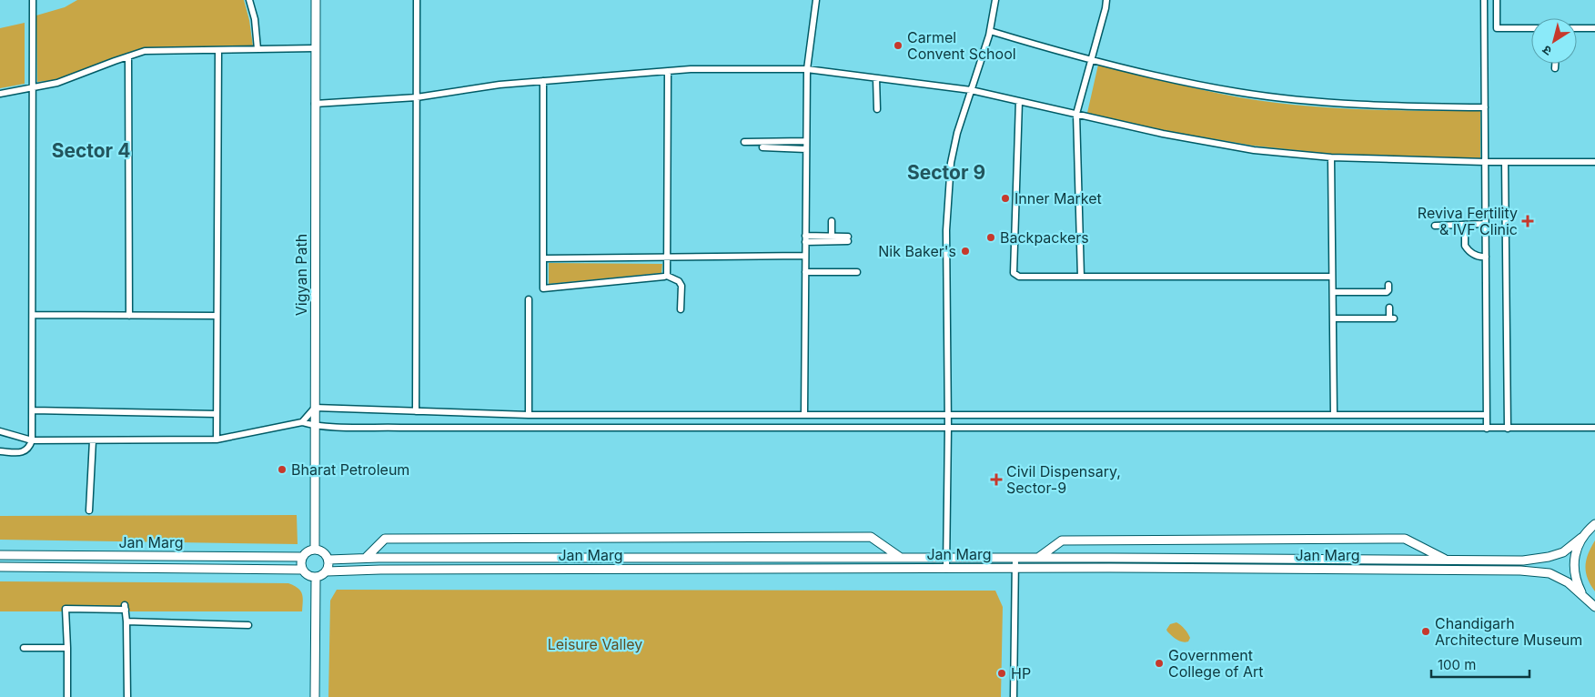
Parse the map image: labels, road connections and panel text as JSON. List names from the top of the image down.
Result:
{
  "streets": {
    "main road": ["Vigyan Path", "Jan Marg"]
  },
  "crossings": [
    ["Vigyan Path", "Jan Marg"]
  ],
  "districts": ["Sector 4", "Sector 9"],
  "parks": ["Leisure Valley"],
  "places": {
    "other": [
      "Carmel Convent School",
      "Inner Market",
      "Backpackers",
      "Nik Baker's",
      "Bharat Petroleum",
      "Chandigarh Architecture Museum",
      "Government College of Art",
      "HP"
    ],
    "health": ["Reviva Fertility & IVF Clinic", "Civil Dispensary, Sector-9"]
  },
  "scale_bar": "100 m",
  "north": "bottom left"
}
